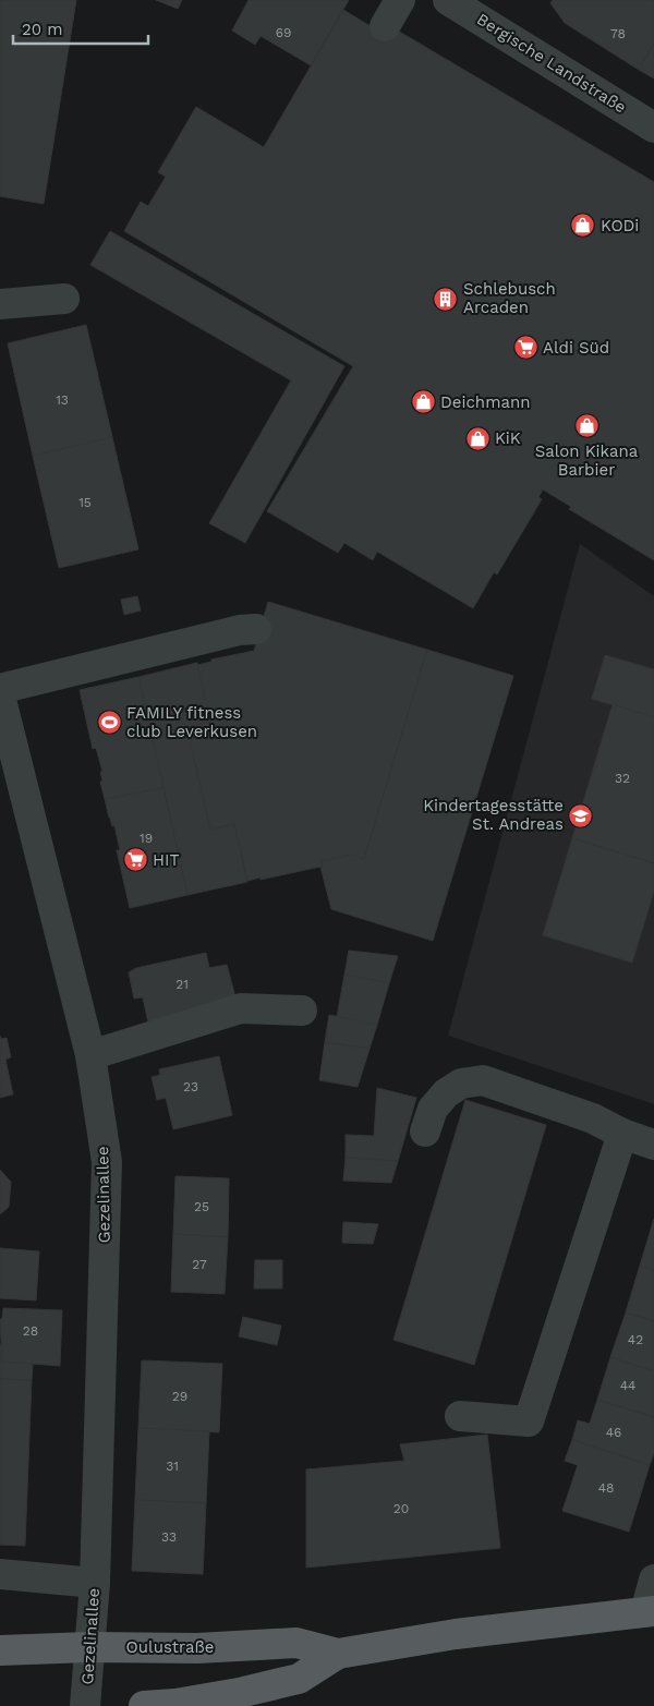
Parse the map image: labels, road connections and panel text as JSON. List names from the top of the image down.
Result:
{
  "streets": {
    "main road": ["Oulustraße"],
    "street": ["Bergische Landstraße", "Gezelinallee"]
  },
  "crossings": [
    ["Gezelinallee", "Oulustraße"]
  ],
  "places": {
    "shop": [
      "KODi",
      "Deichmann",
      "Salon Kikana Barbier",
      "KiK"
    ],
    "building": ["Schlebusch Arcaden"],
    "supermarket": ["Aldi Süd", "HIT"],
    "sports": ["FAMILY fitness club Leverkusen"],
    "school or university": ["Kindertagesstätte St. Andreas"]
  },
  "house_numbers": [
    "69",
    "78",
    "13",
    "15",
    "32",
    "19",
    "21",
    "23",
    "25",
    "27",
    "28",
    "42",
    "44",
    "29",
    "46",
    "31",
    "48",
    "20",
    "33"
  ],
  "scale_bar": "20 m"
}
